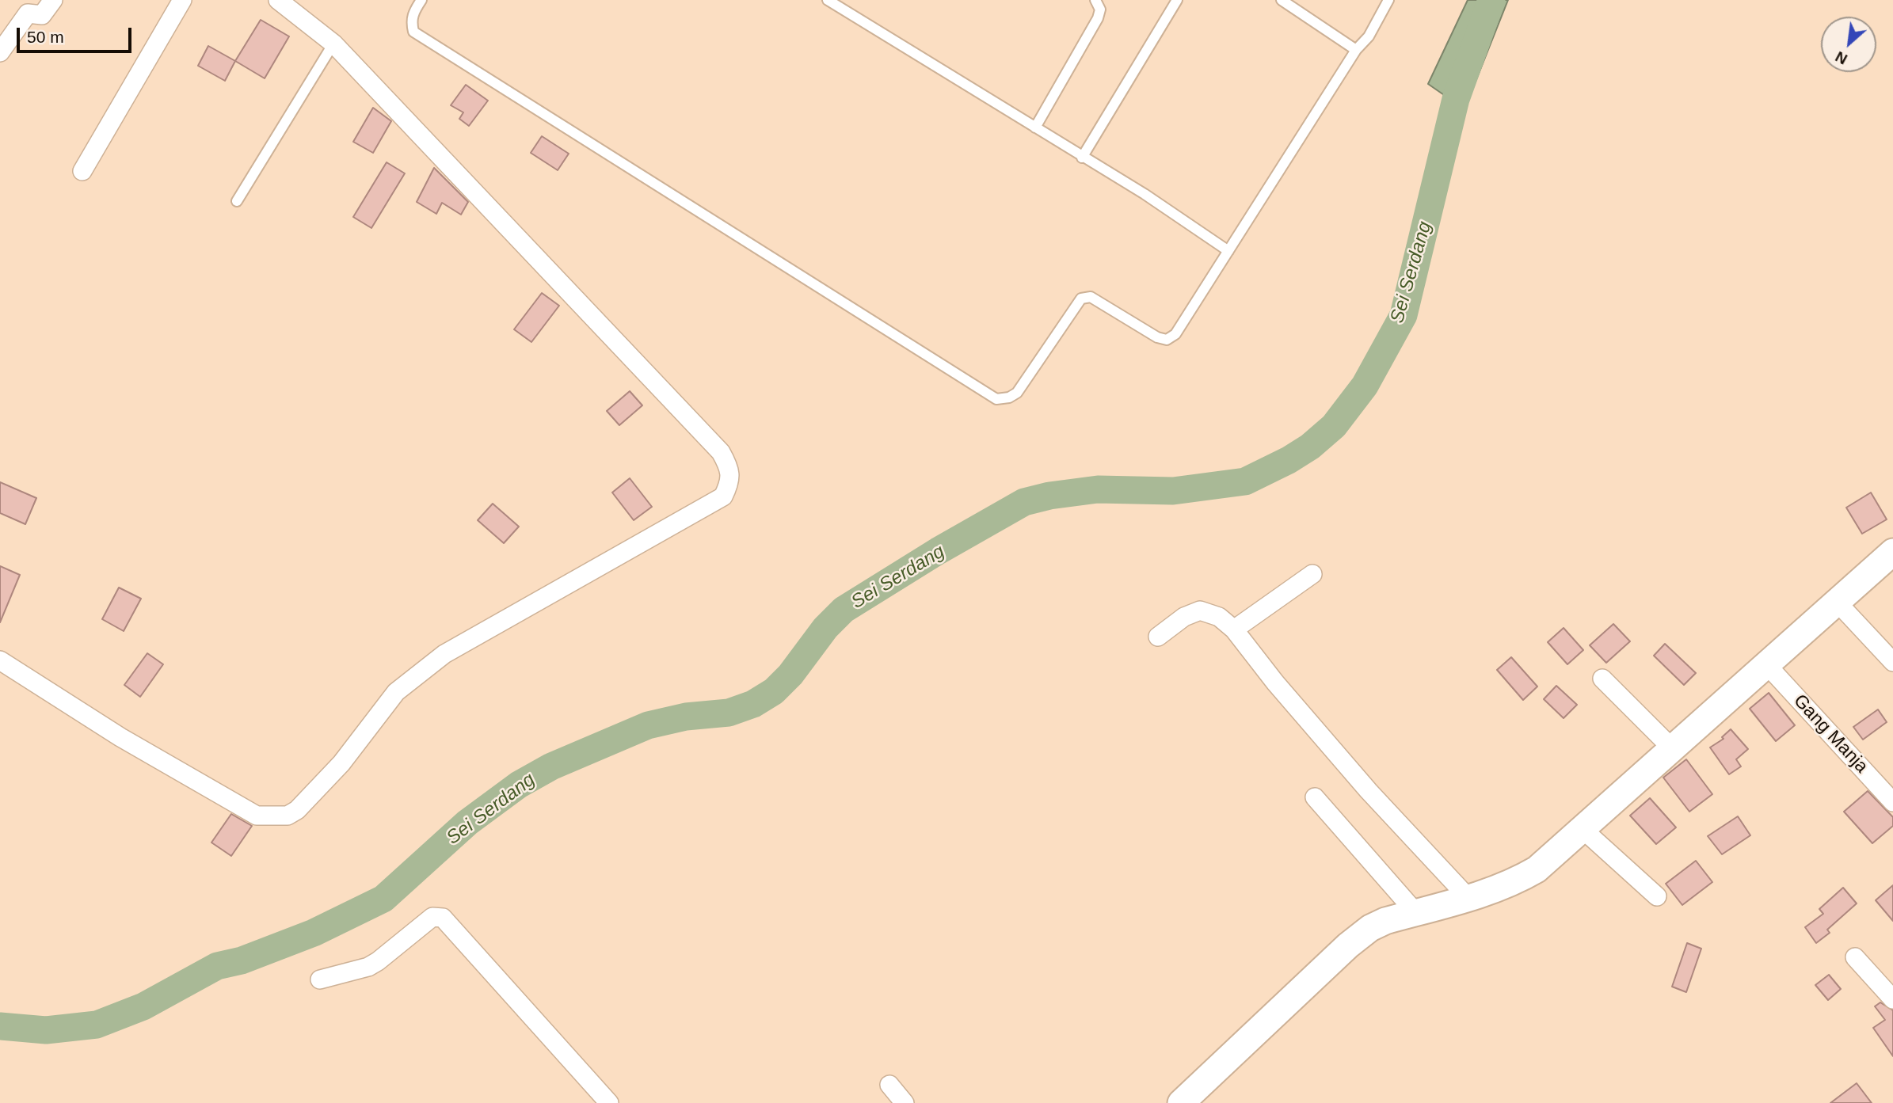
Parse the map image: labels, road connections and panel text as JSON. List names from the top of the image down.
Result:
{
  "streets": {
    "street": ["Gang Manja"]
  },
  "water": ["Sei Serdang"],
  "scale_bar": "50 m",
  "north": "bottom left"
}
